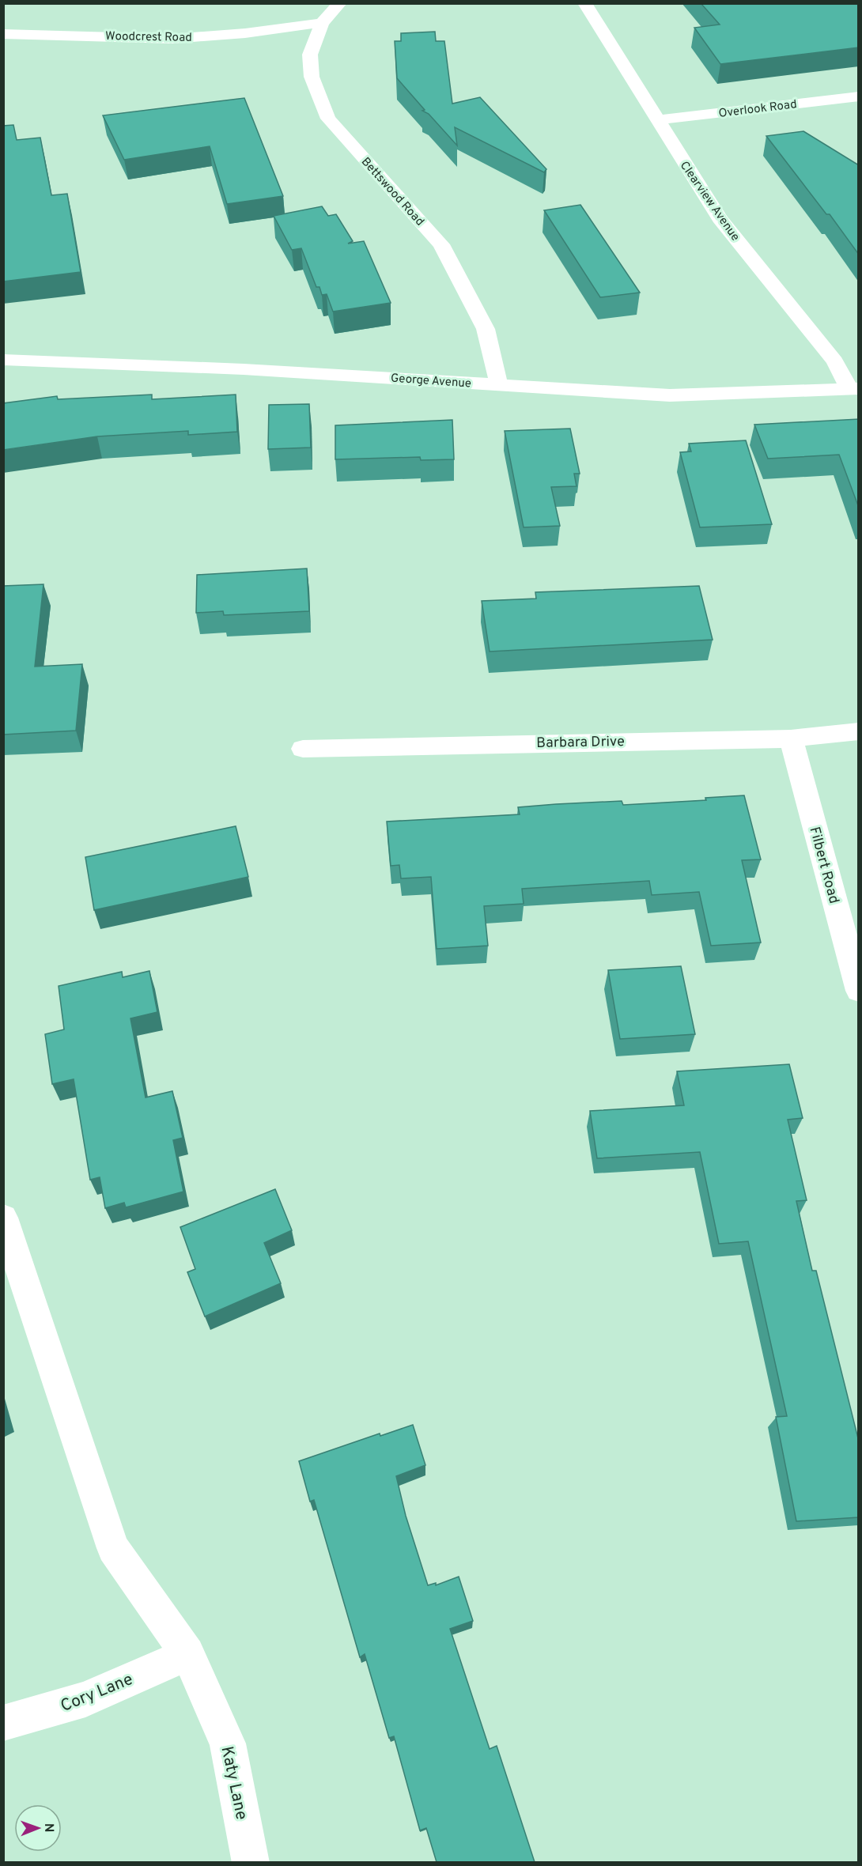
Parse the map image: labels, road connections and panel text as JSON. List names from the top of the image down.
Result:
{
  "streets": {
    "street": [
      "Woodcrest Road",
      "Overlook Road",
      "Bettswood Road",
      "Clearview Avenue",
      "George Avenue",
      "Barbara Drive",
      "Filbert Road",
      "Cory Lane",
      "Katy Lane"
    ]
  },
  "crossings": [
    ["Woodcrest Road", "Bettswood Road"],
    ["Overlook Road", "Clearview Avenue"],
    ["Bettswood Road", "George Avenue"],
    ["Clearview Avenue", "George Avenue"],
    ["Barbara Drive", "Filbert Road"],
    ["Cory Lane", "Katy Lane"]
  ],
  "north": "right"
}
